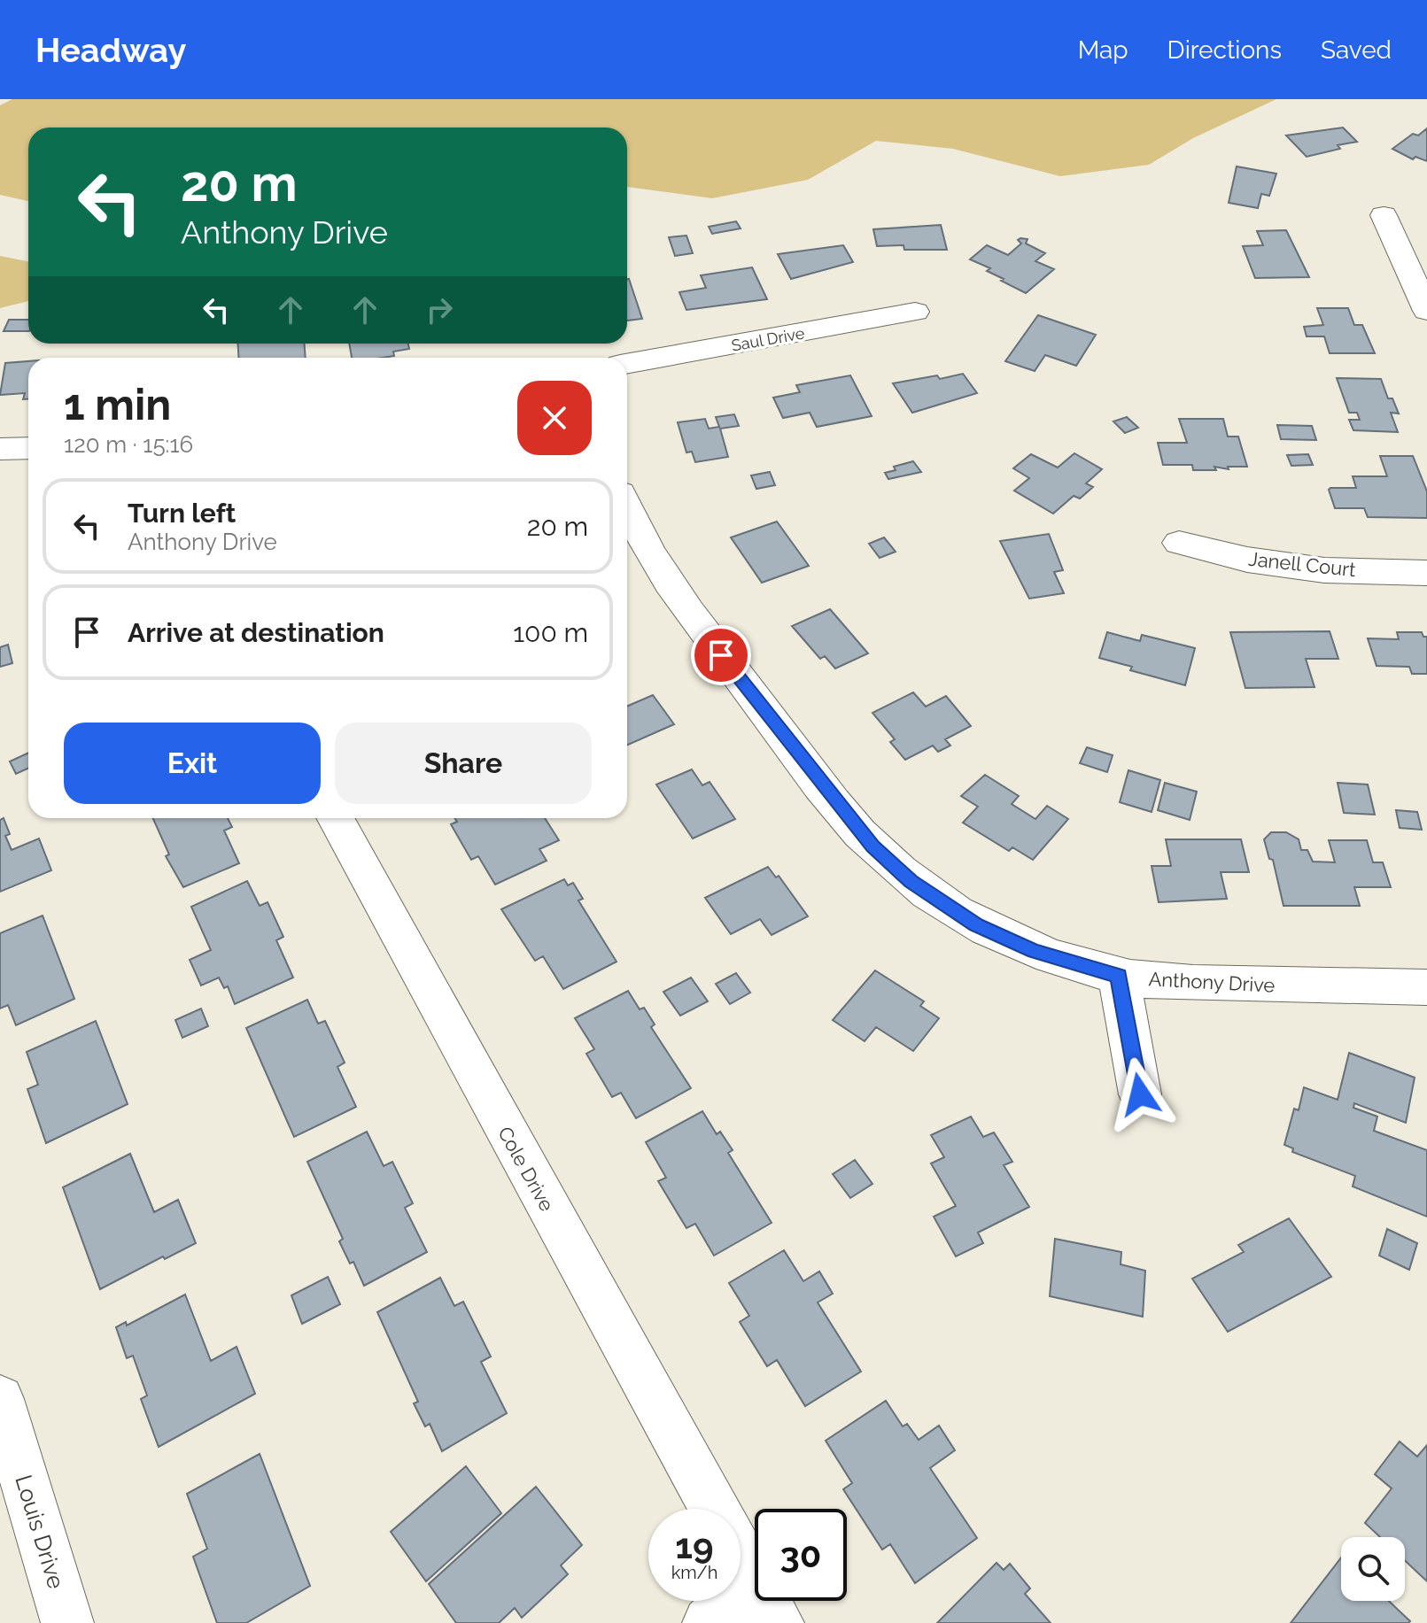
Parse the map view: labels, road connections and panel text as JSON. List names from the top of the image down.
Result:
{
  "streets": {
    "street": [
      "Saul Drive",
      "Janell Court",
      "Anthony Drive",
      "Cole Drive",
      "Louis Drive"
    ]
  },
  "page": {
    "header": "Headway",
    "nav": ["Map", "Directions", "Saved"],
    "turn": ["20 m", "Anthony Drive"],
    "heading": ["1 min", "120 m · 15:16"],
    "list": [
      {
        "name": "Turn left",
        "note": "Anthony Drive",
        "value": "20 m"
      },
      {
        "name": "Arrive at destination",
        "value": "100 m"
      }
    ],
    "buttons": ["Exit", "Share"],
    "speed": "19 km/h",
    "limit": "30"
  }
}
